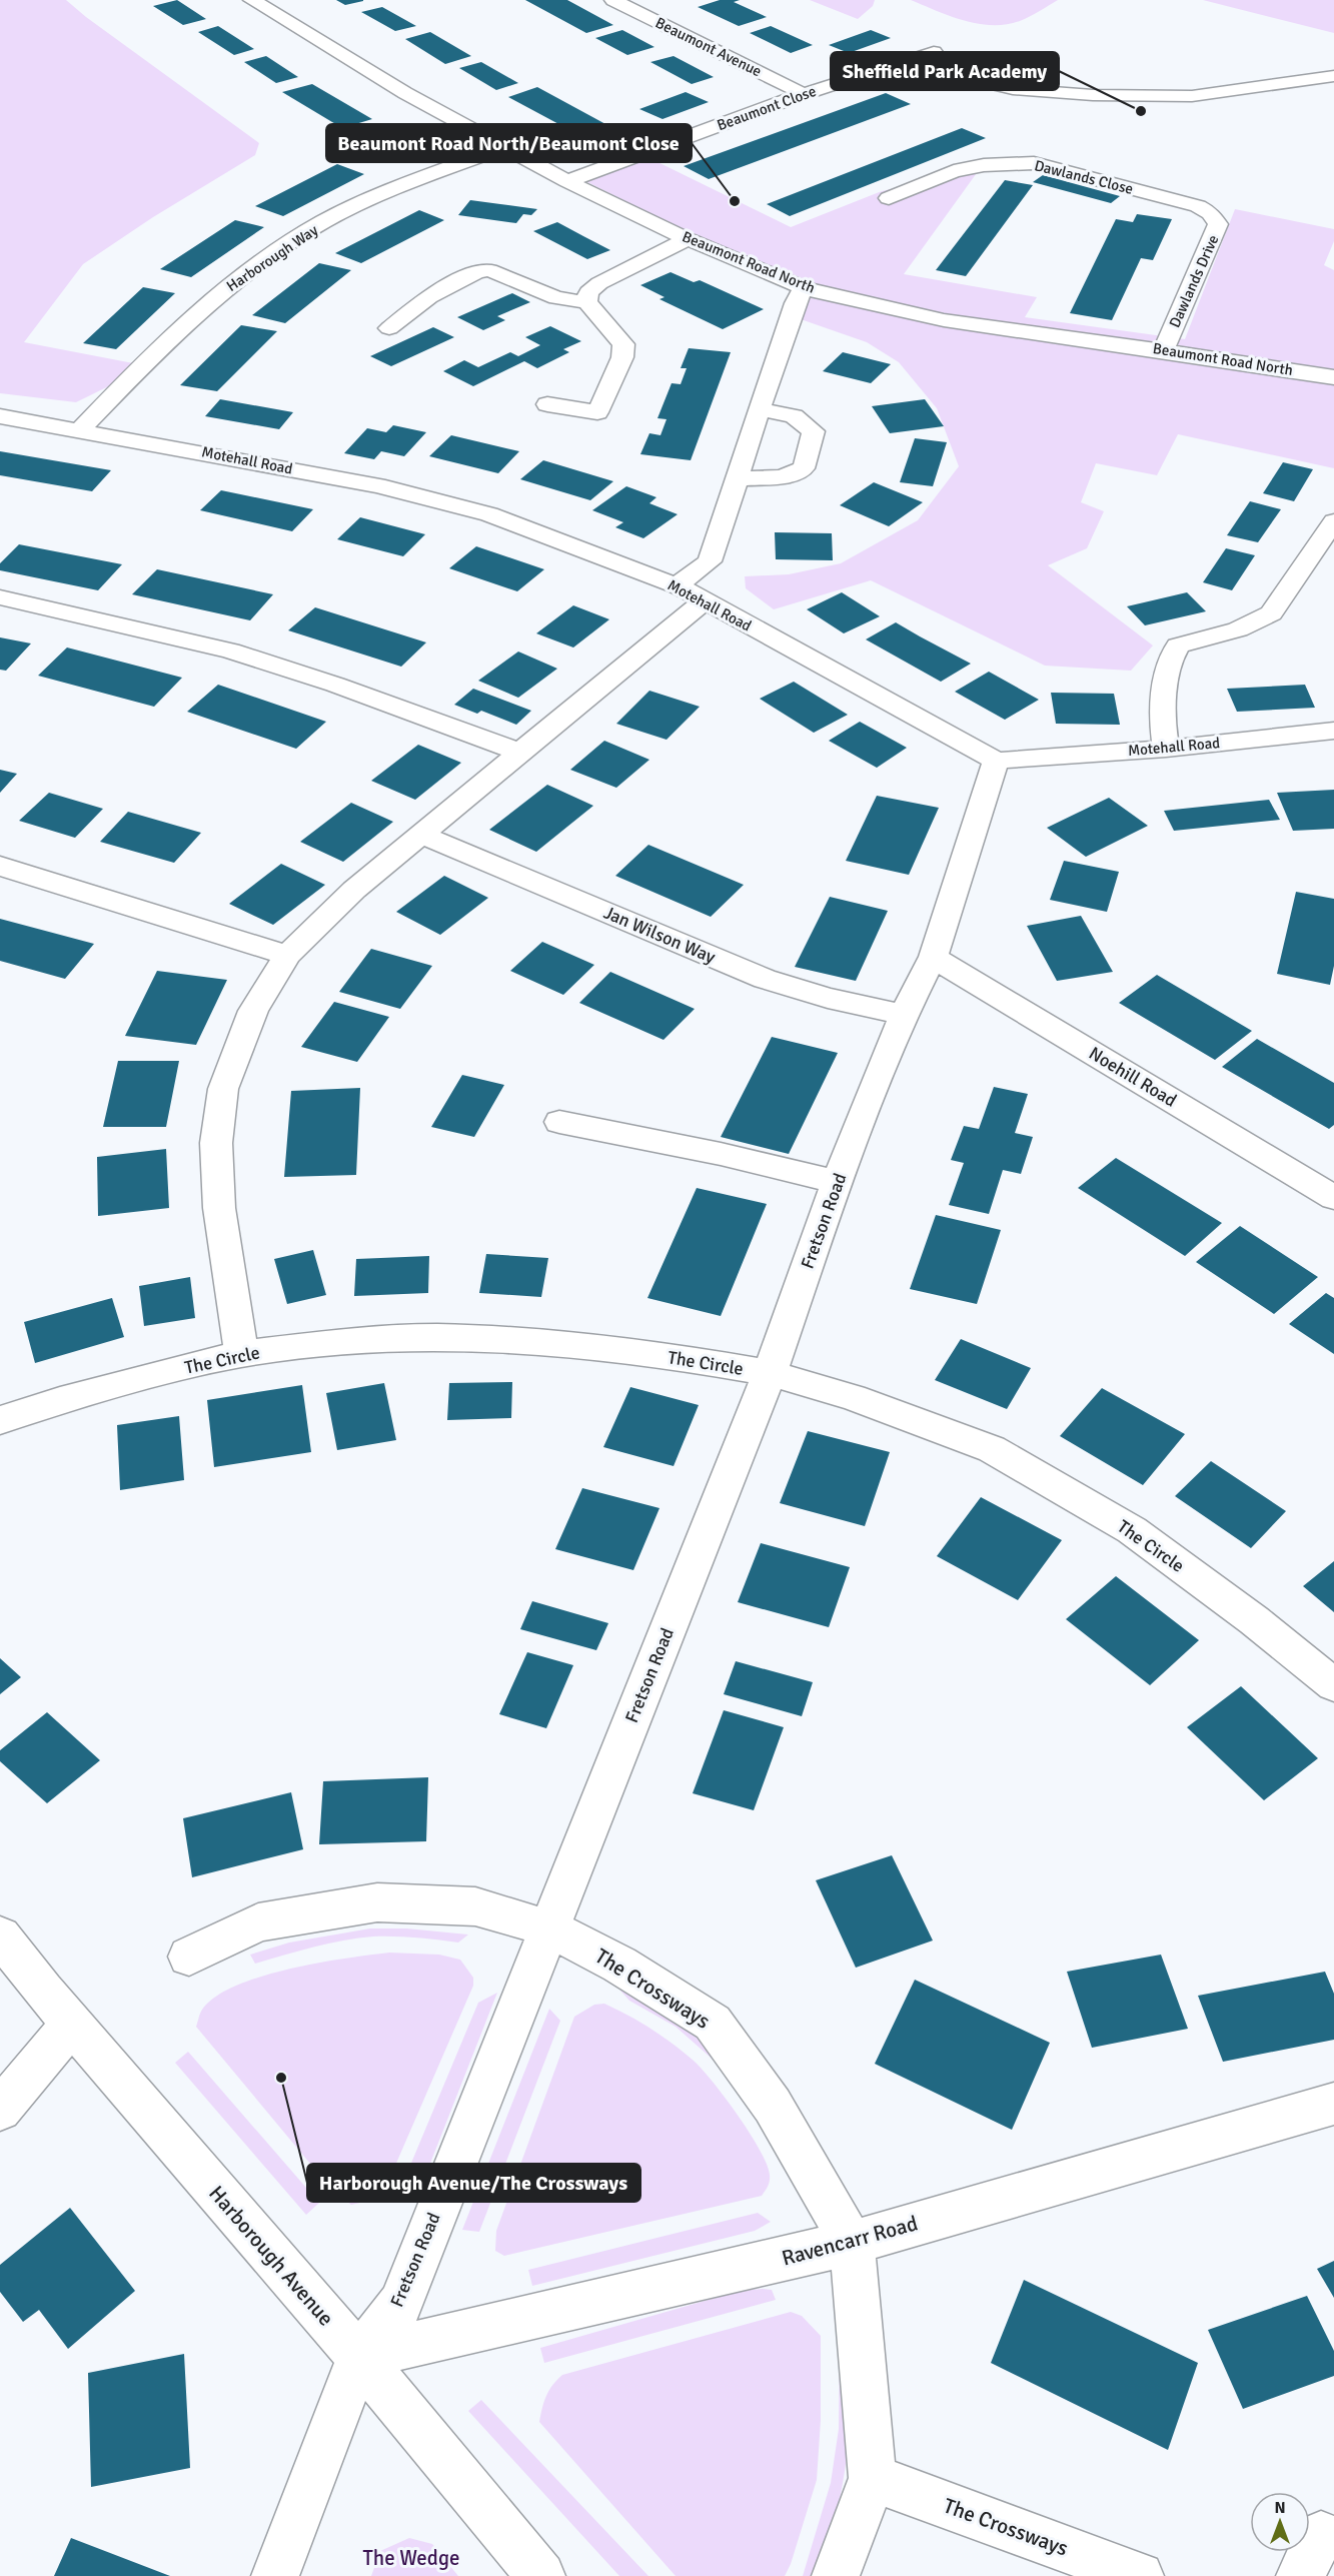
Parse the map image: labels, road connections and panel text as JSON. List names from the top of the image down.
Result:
{
  "streets": {
    "street": [
      "Beaumont Avenue",
      "Beaumont Close",
      "Dawlands Close",
      "Harborough Way",
      "Beaumont Road North",
      "Dawlands Drive",
      "Motehall Road",
      "Jan Wilson Way",
      "Noehill Road",
      "Fretson Road",
      "The Circle",
      "The Crossways",
      "Ravencarr Road",
      "Harborough Avenue"
    ]
  },
  "crossings": [
    ["Beaumont Avenue", "Beaumont Close"],
    ["Beaumont Close", "Beaumont Road North"],
    ["Dawlands Close", "Dawlands Drive"],
    ["Harborough Way", "Beaumont Road North"],
    ["Harborough Way", "Motehall Road"],
    ["Beaumont Road North", "Dawlands Drive"],
    ["Motehall Road", "Fretson Road"],
    ["Jan Wilson Way", "Fretson Road"],
    ["Noehill Road", "Fretson Road"],
    ["Fretson Road", "The Circle"],
    ["Fretson Road", "The Crossways"],
    ["Fretson Road", "Ravencarr Road"],
    ["Fretson Road", "Harborough Avenue"],
    ["The Crossways", "Ravencarr Road"],
    ["Ravencarr Road", "Harborough Avenue"]
  ],
  "parks": ["The Wedge"],
  "places": ["Sheffield Park Academy", "Beaumont Road North/Beaumont Close", "Harborough Avenue/The Crossways"],
  "north": "top"
}
